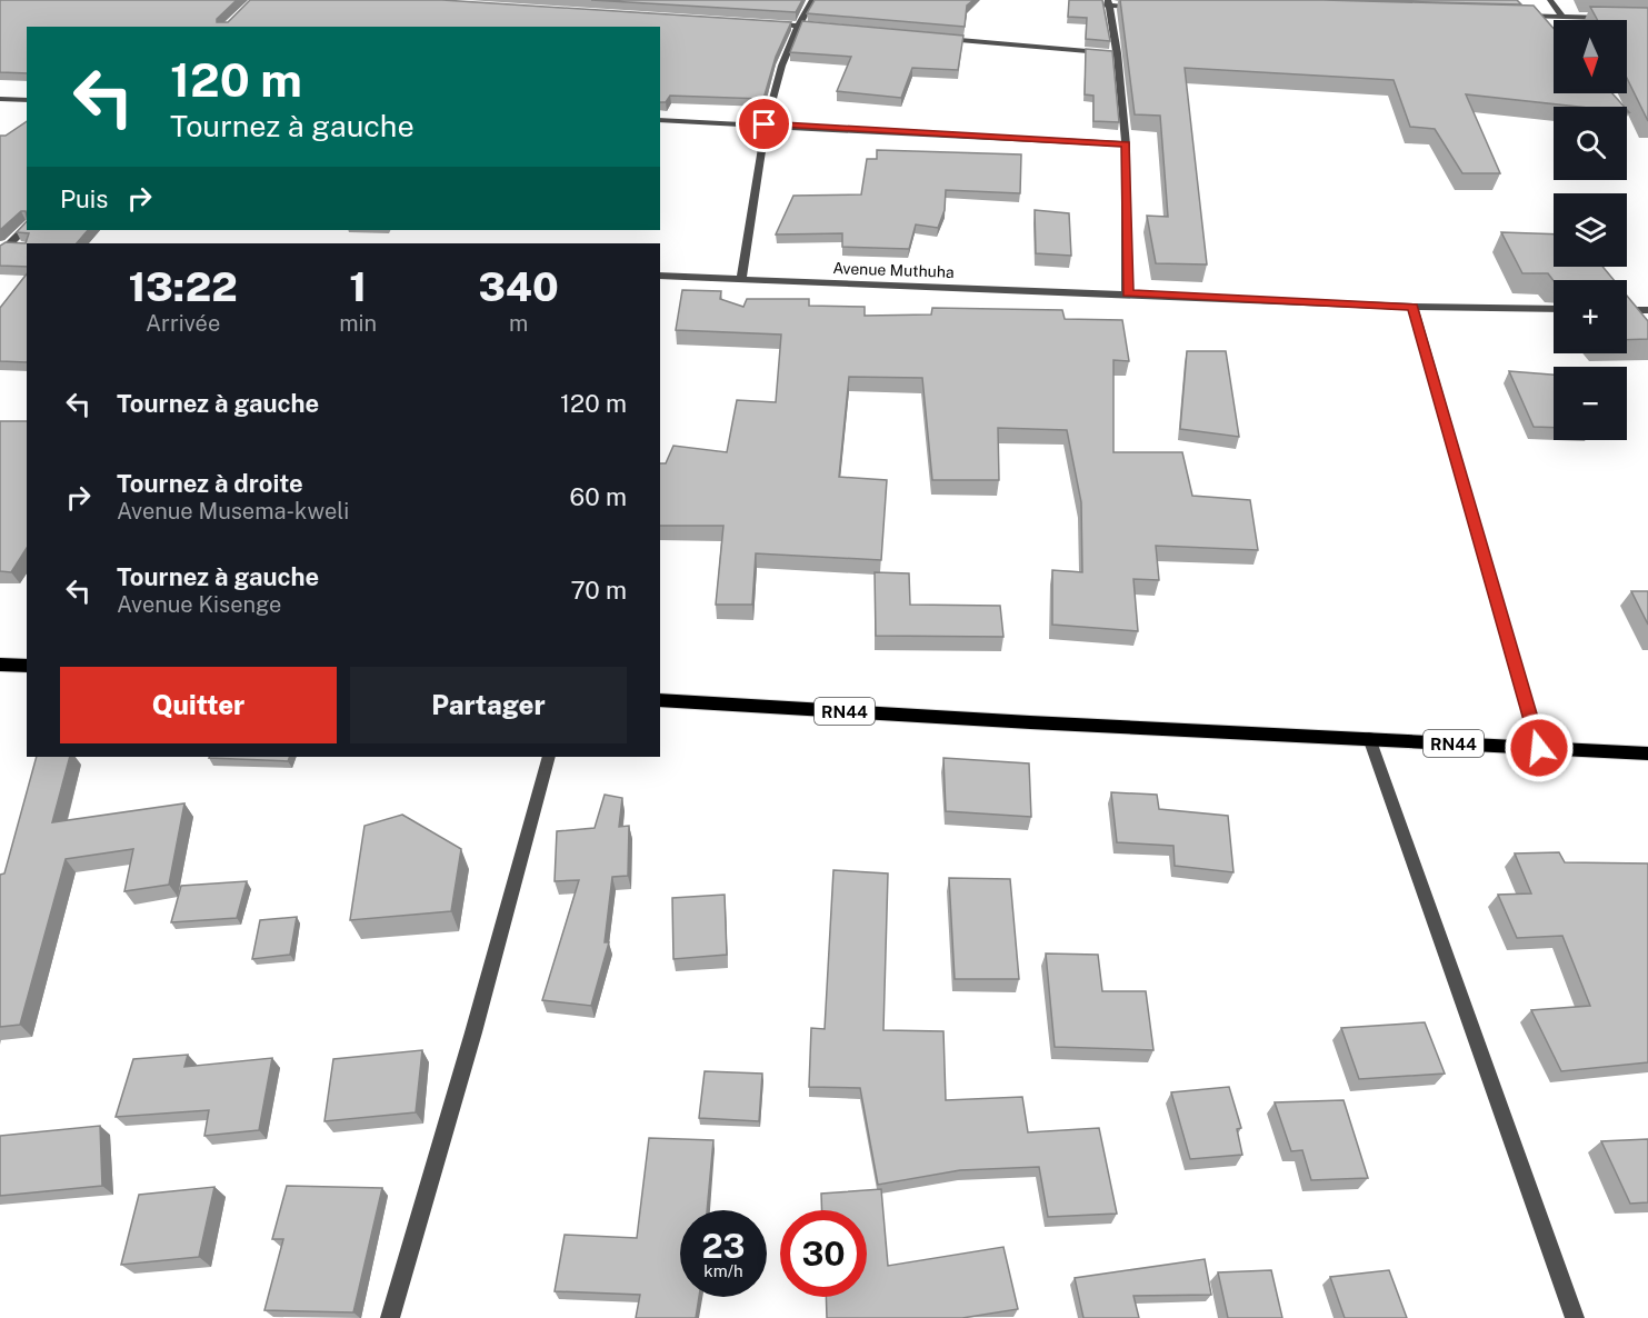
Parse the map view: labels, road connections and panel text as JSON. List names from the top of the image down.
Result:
{
  "streets": {
    "main road": ["RN44"],
    "street": ["Avenue Muthuha"]
  },
  "north": "bottom",
  "page": {
    "map_buttons": ["+", "−"],
    "turn": ["120 m", "Tournez à gauche"],
    "then": "Puis",
    "eta": [
      "13:22",
      "Arrivée",
      "1",
      "min",
      "340",
      "m"
    ],
    "list": [
      {
        "name": "Tournez à gauche",
        "value": "120 m"
      },
      {
        "name": "Tournez à droite",
        "note": "Avenue Musema-kweli",
        "value": "60 m"
      },
      {
        "name": "Tournez à gauche",
        "note": "Avenue Kisenge",
        "value": "70 m"
      }
    ],
    "buttons": ["Quitter", "Partager"],
    "speed": "23 km/h",
    "limit": "30"
  }
}
